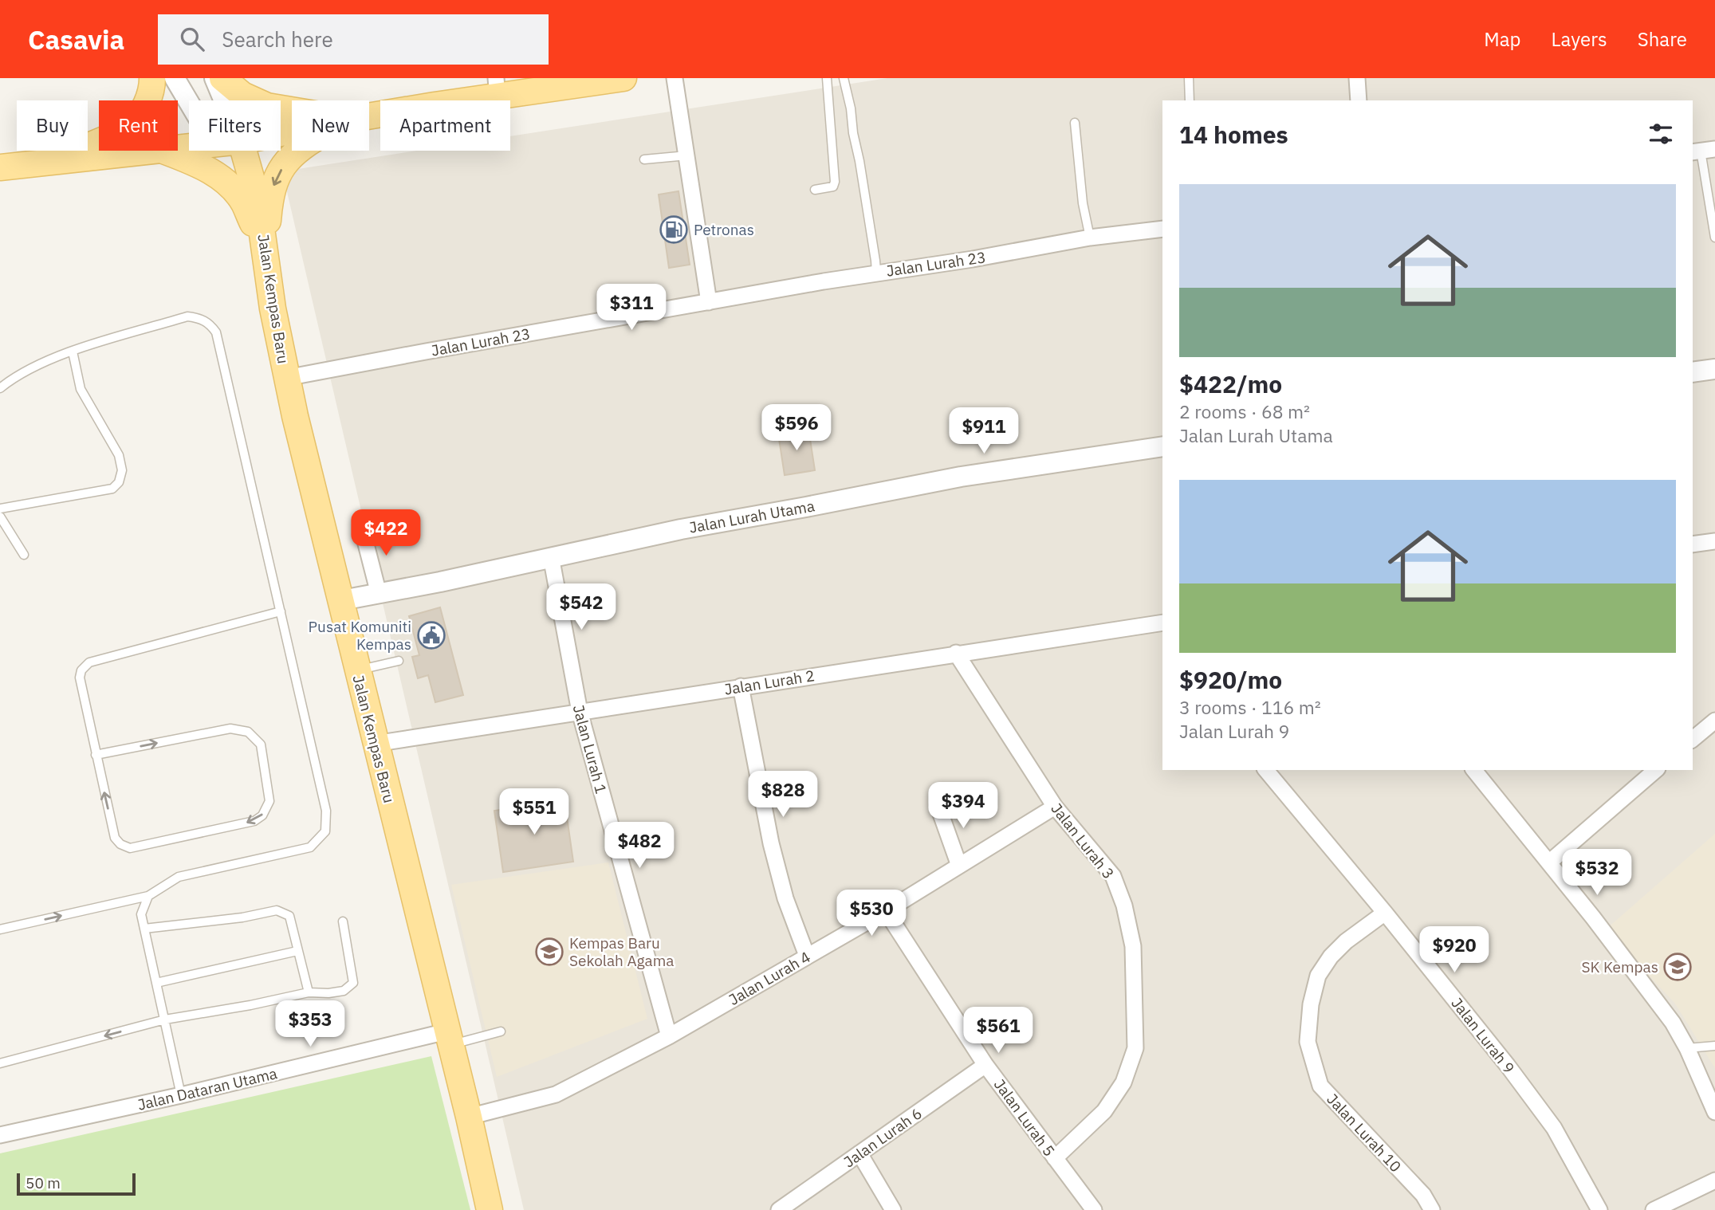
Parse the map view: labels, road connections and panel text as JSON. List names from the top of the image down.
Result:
{
  "streets": {
    "main road": ["Jalan Kempas Baru"],
    "street": [
      "Jalan Lurah 23",
      "Jalan Lurah Utama",
      "Jalan Lurah 2",
      "Jalan Lurah 1",
      "Jalan Lurah 3",
      "Jalan Lurah 4",
      "Jalan Lurah 9",
      "Jalan Dataran Utama",
      "Jalan Lurah 5",
      "Jalan Lurah 10",
      "Jalan Lurah 6"
    ]
  },
  "crossings": [
    ["Jalan Lurah 23", "Jalan Kempas Baru"],
    ["Jalan Kempas Baru", "Jalan Lurah Utama"],
    ["Jalan Kempas Baru", "Jalan Lurah 2"],
    ["Jalan Kempas Baru", "Jalan Lurah 4"],
    ["Jalan Kempas Baru", "Jalan Dataran Utama"],
    ["Jalan Lurah Utama", "Jalan Lurah 1"],
    ["Jalan Lurah 2", "Jalan Lurah 1"],
    ["Jalan Lurah 2", "Jalan Lurah 3"],
    ["Jalan Lurah 1", "Jalan Lurah 4"],
    ["Jalan Lurah 3", "Jalan Lurah 4"],
    ["Jalan Lurah 3", "Jalan Lurah 5"],
    ["Jalan Lurah 4", "Jalan Lurah 5"],
    ["Jalan Lurah 9", "Jalan Lurah 10"],
    ["Jalan Lurah 5", "Jalan Lurah 6"]
  ],
  "places": {
    "fuel station": ["Petronas"],
    "public building": ["Pusat Komuniti Kempas"],
    "school or university": ["Kempas Baru Sekolah Agama", "SK Kempas"]
  },
  "scale_bar": "50 m",
  "page": {
    "header": "Casavia",
    "search": "Search here",
    "nav": ["Map", "Layers", "Share"],
    "chip": [
      "Buy",
      "Rent",
      "Filters",
      "New",
      "Apartment"
    ],
    "heading": "14 homes",
    "list": [
      {
        "name": "$422/mo",
        "note": "2 rooms · 68 m² · Jalan Lurah Utama"
      },
      {
        "name": "$920/mo",
        "note": "3 rooms · 116 m² · Jalan Lurah 9"
      }
    ],
    "price": [
      "$311",
      "$596",
      "$911",
      "$422",
      "$542",
      "$828",
      "$394",
      "$551",
      "$482",
      "$532",
      "$530",
      "$920",
      "$353",
      "$561"
    ],
    "scale": "50 m"
  }
}
